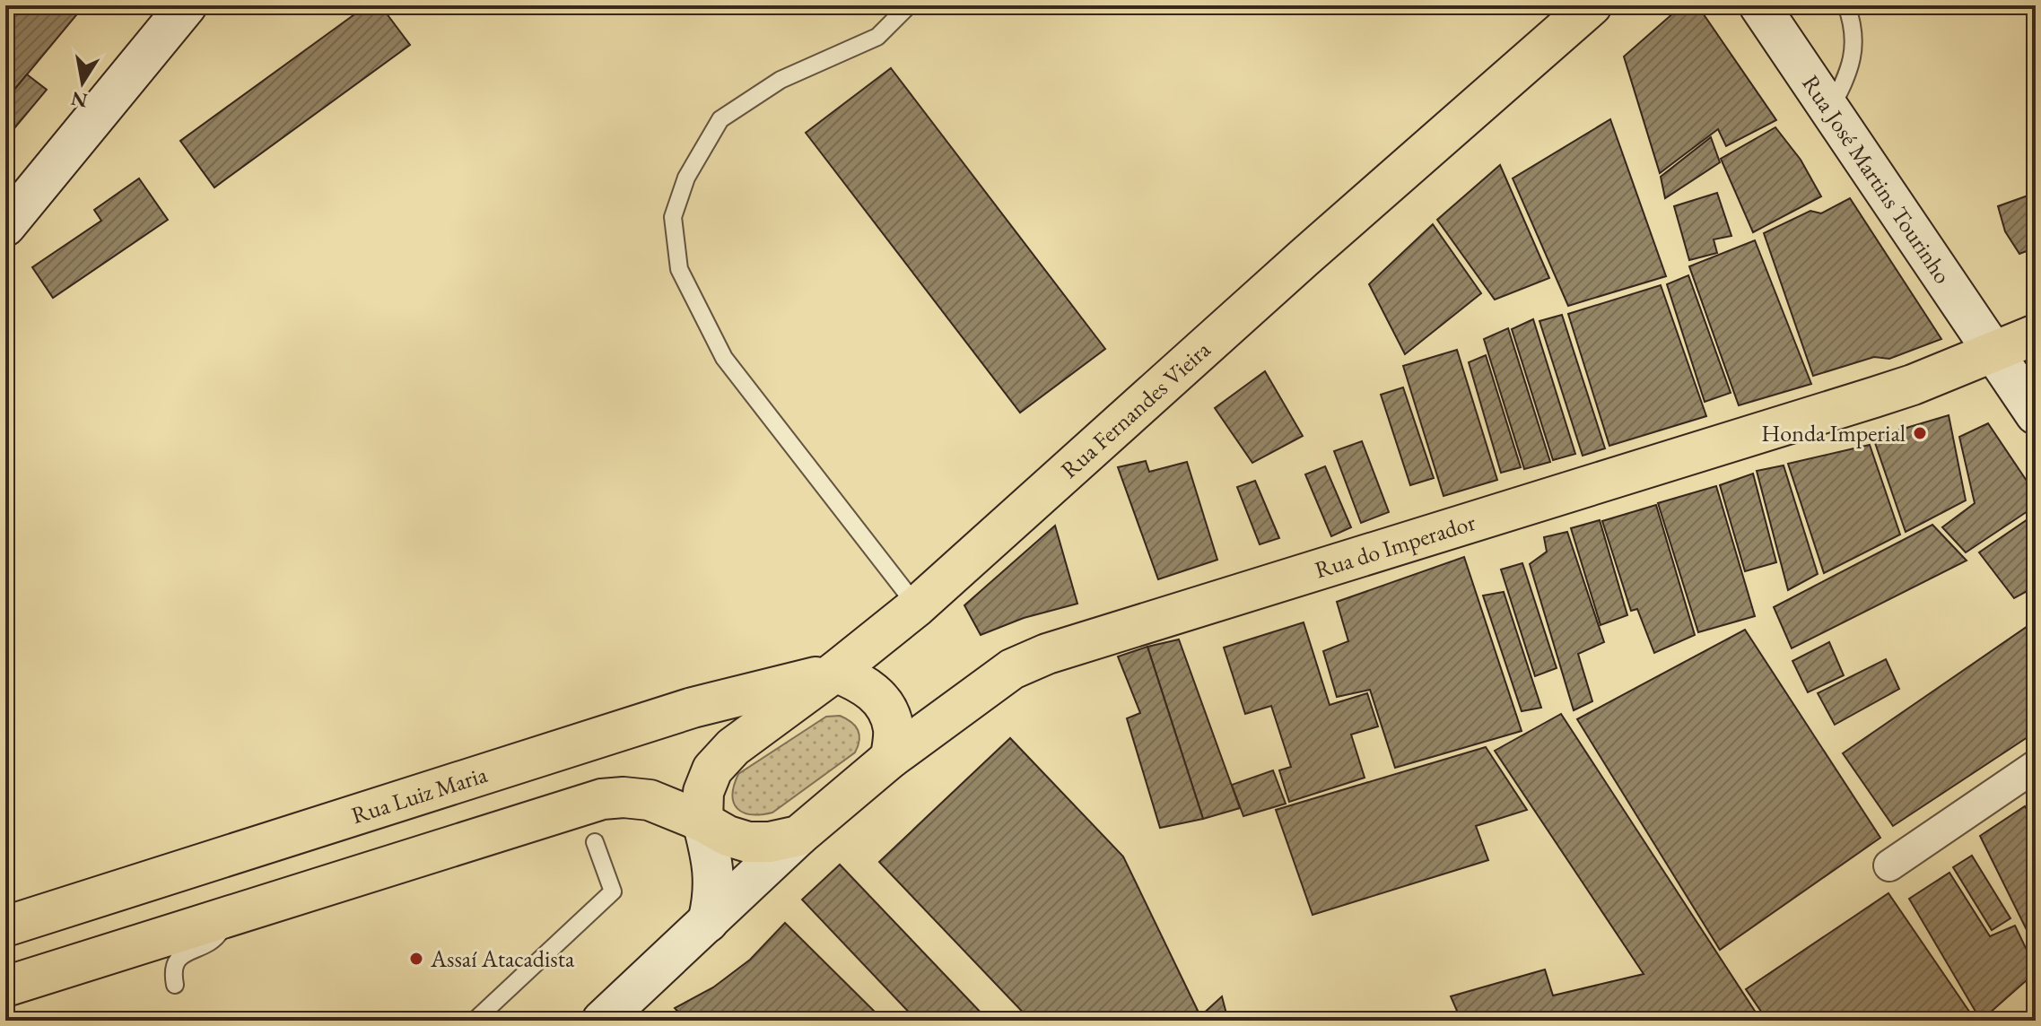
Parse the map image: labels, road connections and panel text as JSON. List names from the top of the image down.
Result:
{
  "streets": {
    "main road": [
      "Rua José Martins Tourinho",
      "Rua Fernandes Vieira",
      "Rua do Imperador",
      "Rua Luiz Maria"
    ]
  },
  "crossings": [
    ["Rua José Martins Tourinho", "Rua do Imperador"],
    ["Rua Fernandes Vieira", "Rua Luiz Maria"]
  ],
  "places": ["Honda Imperial", "Assaí Atacadista"],
  "north": "bottom"
}
